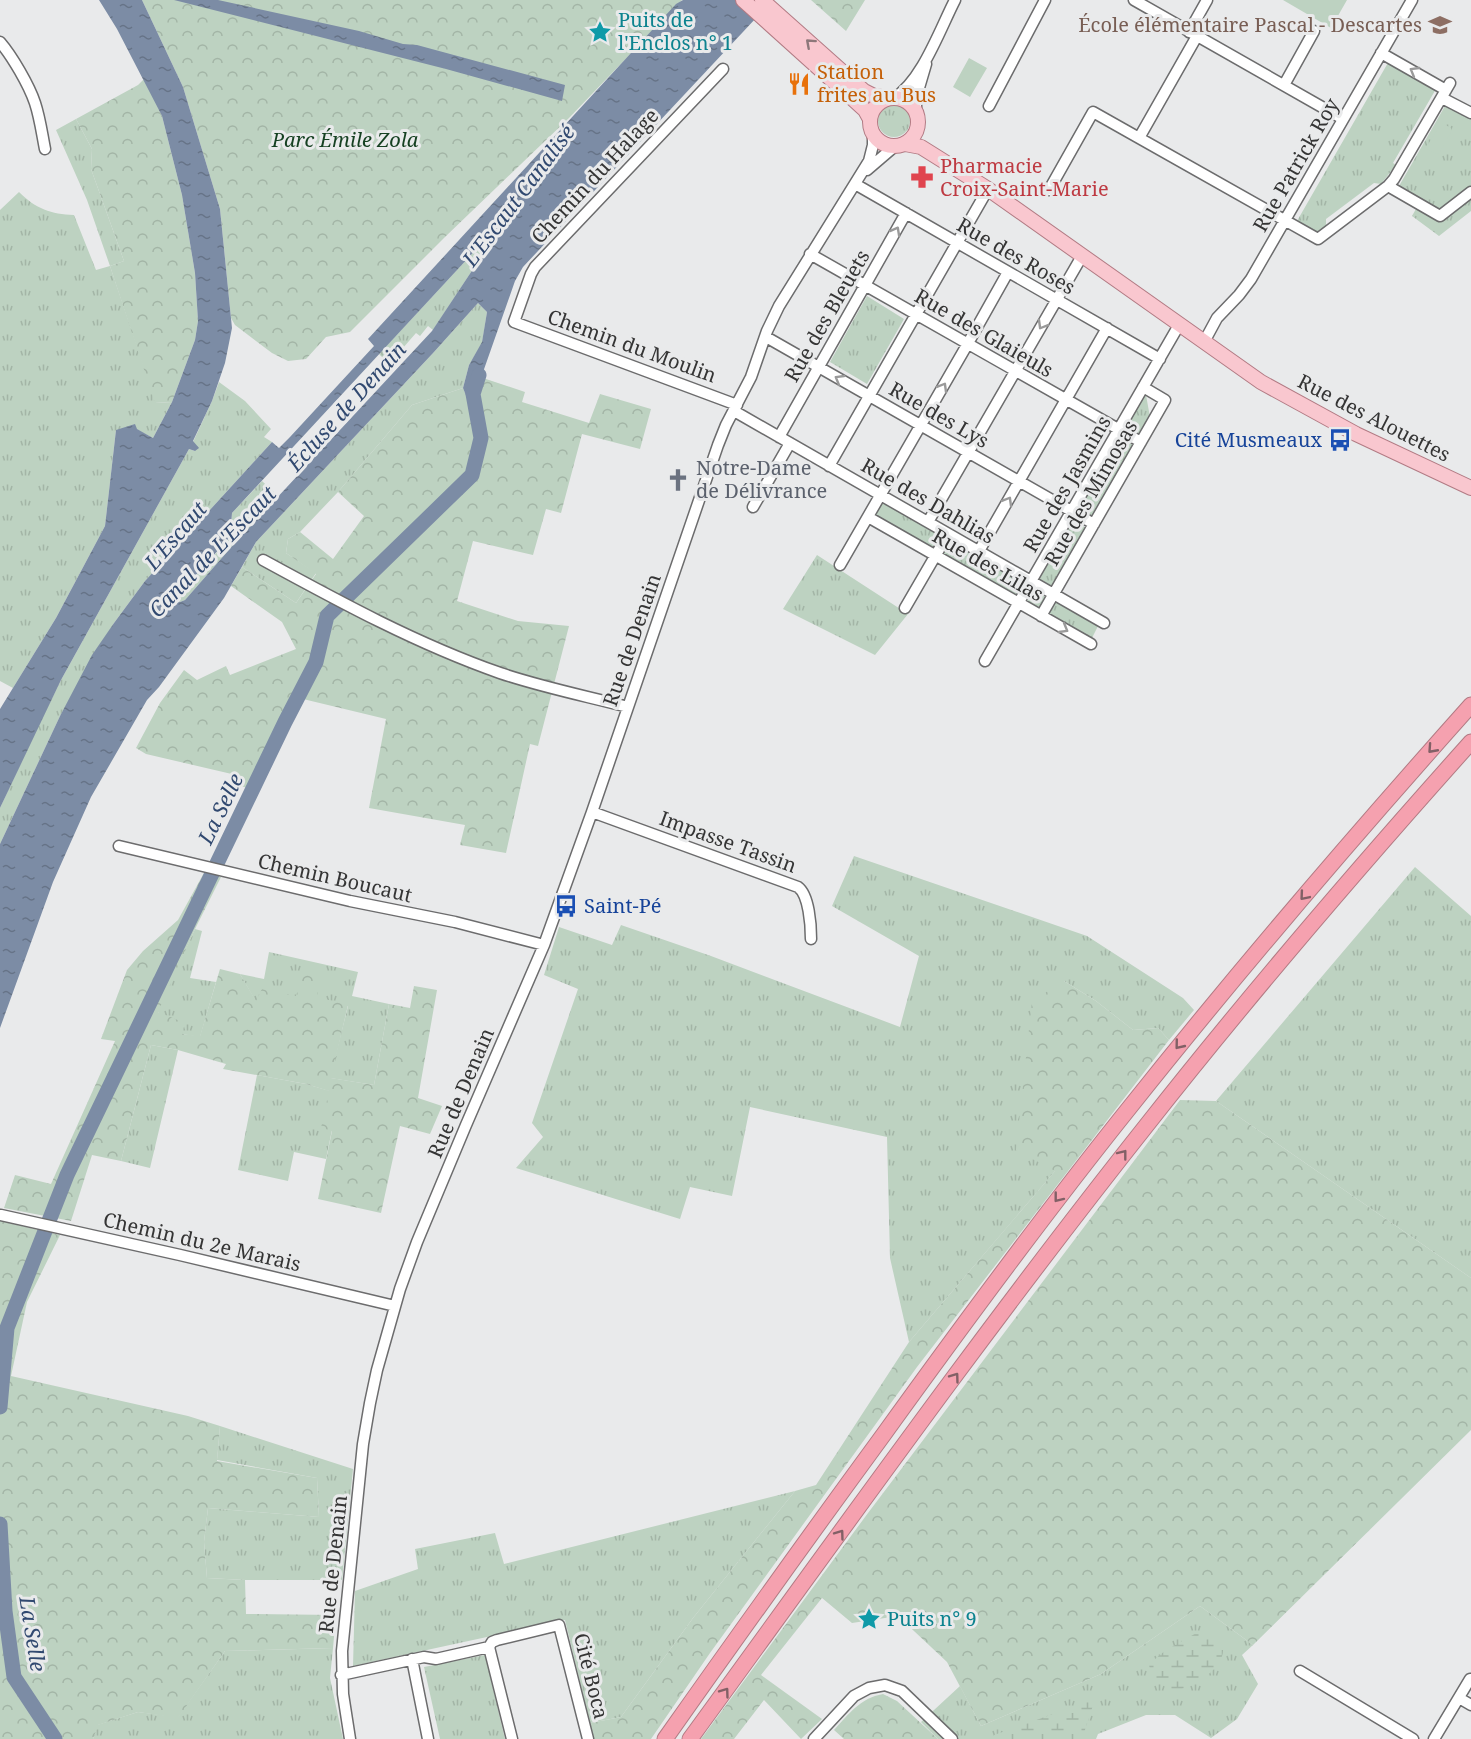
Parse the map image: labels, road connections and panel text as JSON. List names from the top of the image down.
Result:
{
  "streets": {
    "main road": ["Rue des Alouettes"],
    "street": [
      "Rue Patrick Roy",
      "Chemin du Halage",
      "Rue des Roses",
      "Rue des Bleuets",
      "Rue des Glaieuls",
      "Chemin du Moulin",
      "Rue des Lys",
      "Rue des Jasmins",
      "Rue des Mimosas",
      "Rue des Dahlias",
      "Rue des Lilas",
      "Rue de Denain",
      "Impasse Tassin",
      "Chemin Boucaut",
      "Chemin du 2e Marais",
      "Cité Boca"
    ]
  },
  "crossings": [
    ["Chemin du Halage", "Chemin du Moulin"],
    ["Rue des Roses", "Rue des Bleuets"],
    ["Rue des Roses", "Rue des Jasmins"],
    ["Rue des Roses", "Rue de Denain"],
    ["Rue des Bleuets", "Rue des Glaieuls"],
    ["Rue des Bleuets", "Rue des Lys"],
    ["Rue des Bleuets", "Rue des Dahlias"],
    ["Rue des Glaieuls", "Rue des Jasmins"],
    ["Rue des Glaieuls", "Rue des Mimosas"],
    ["Rue des Glaieuls", "Rue de Denain"],
    ["Chemin du Moulin", "Rue des Dahlias"],
    ["Chemin du Moulin", "Rue de Denain"],
    ["Rue des Lys", "Rue des Jasmins"],
    ["Rue des Lys", "Rue des Mimosas"],
    ["Rue des Lys", "Rue de Denain"],
    ["Rue des Jasmins", "Rue des Mimosas"],
    ["Rue des Jasmins", "Rue des Dahlias"],
    ["Rue des Jasmins", "Rue des Lilas"],
    ["Rue des Mimosas", "Rue des Dahlias"],
    ["Rue des Mimosas", "Rue des Lilas"],
    ["Rue des Dahlias", "Rue de Denain"],
    ["Rue de Denain", "Impasse Tassin"],
    ["Rue de Denain", "Chemin Boucaut"],
    ["Rue de Denain", "Chemin du 2e Marais"],
    ["Rue de Denain", "Cité Boca"]
  ],
  "water": [
    "L'Escaut Canalisé",
    "Écluse de Denain",
    "L'Escaut",
    "Canal de L'Escaut",
    "La Selle"
  ],
  "parks": ["Parc Émile Zola"],
  "places": {
    "school or university": ["École élémentaire Pascal - Descartes"],
    "place": ["Puits de l'Enclos n° 1", "Puits n° 9"],
    "restaurant": ["Station frites au Bus"],
    "pharmacy": ["Pharmacie Croix-Saint-Marie"],
    "bus stop": ["Cité Musmeaux", "Saint-Pé"],
    "church": ["Notre-Dame de Délivrance"]
  }
}
